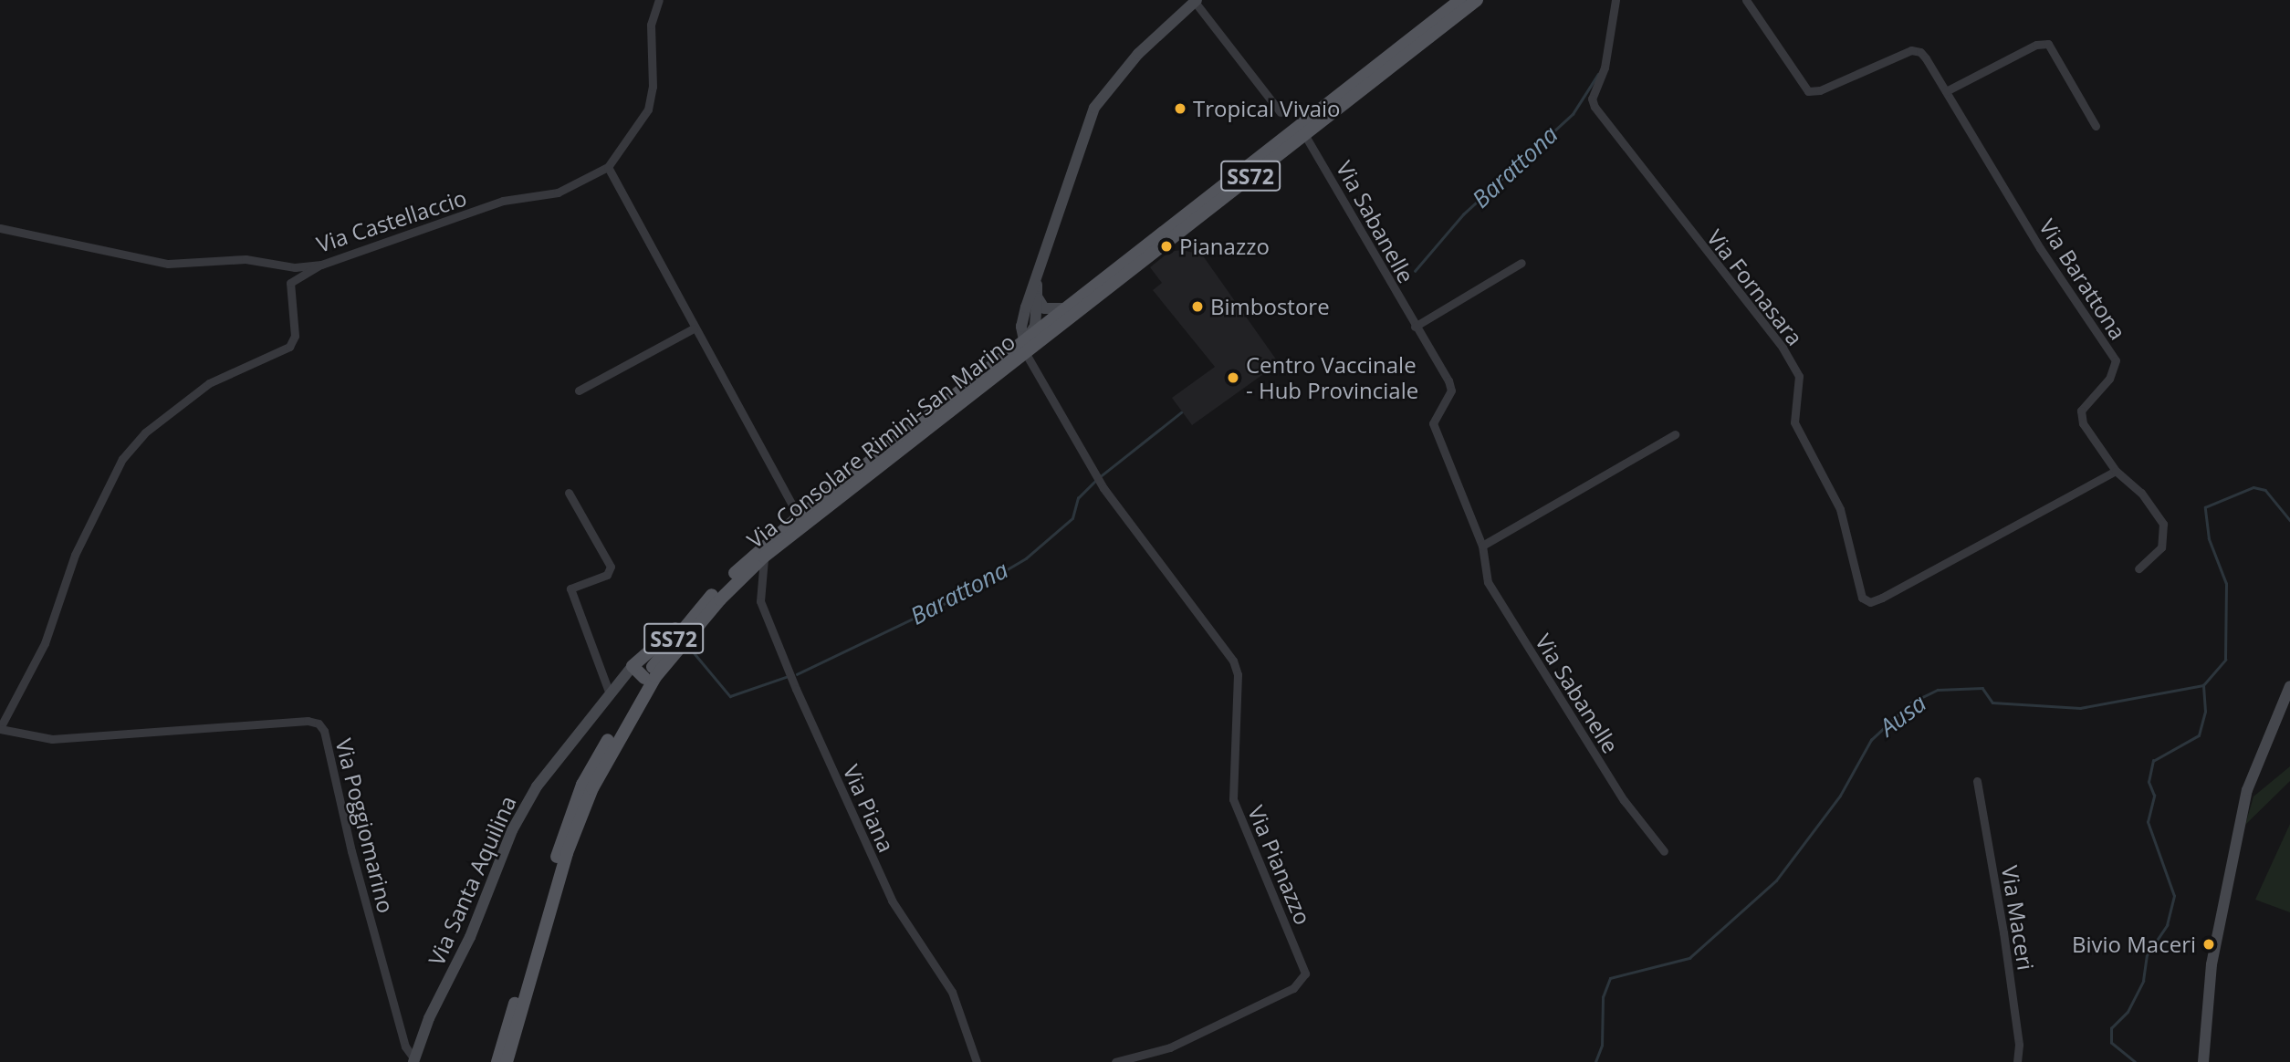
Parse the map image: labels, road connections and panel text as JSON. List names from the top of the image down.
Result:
{
  "streets": {
    "main road": ["SS72", "Via Consolare Rimini-San Marino"],
    "street": [
      "Via Castellaccio",
      "Via Sabanelle",
      "Via Barattona",
      "Via Fornasara",
      "Via Piana",
      "Via Poggiomarino",
      "Via Pianazzo",
      "Via Santa Aquilina",
      "Via Maceri"
    ]
  },
  "crossings": [
    ["SS72", "Via Consolare Rimini-San Marino"],
    ["SS72", "Via Santa Aquilina"],
    ["Via Castellaccio", "Via Consolare Rimini-San Marino"],
    ["Via Castellaccio", "Via Poggiomarino"],
    ["Via Sabanelle", "Via Consolare Rimini-San Marino"],
    ["Via Barattona", "Via Fornasara"],
    ["Via Consolare Rimini-San Marino", "Via Piana"],
    ["Via Consolare Rimini-San Marino", "Via Pianazzo"],
    ["Via Consolare Rimini-San Marino", "Via Santa Aquilina"],
    ["Via Poggiomarino", "Via Santa Aquilina"]
  ],
  "water": ["Barattona", "Ausa"],
  "places": [
    "Tropical Vivaio",
    "Pianazzo",
    "Bimbostore",
    "Centro Vaccinale - Hub Provinciale",
    "Bivio Maceri"
  ]
}
